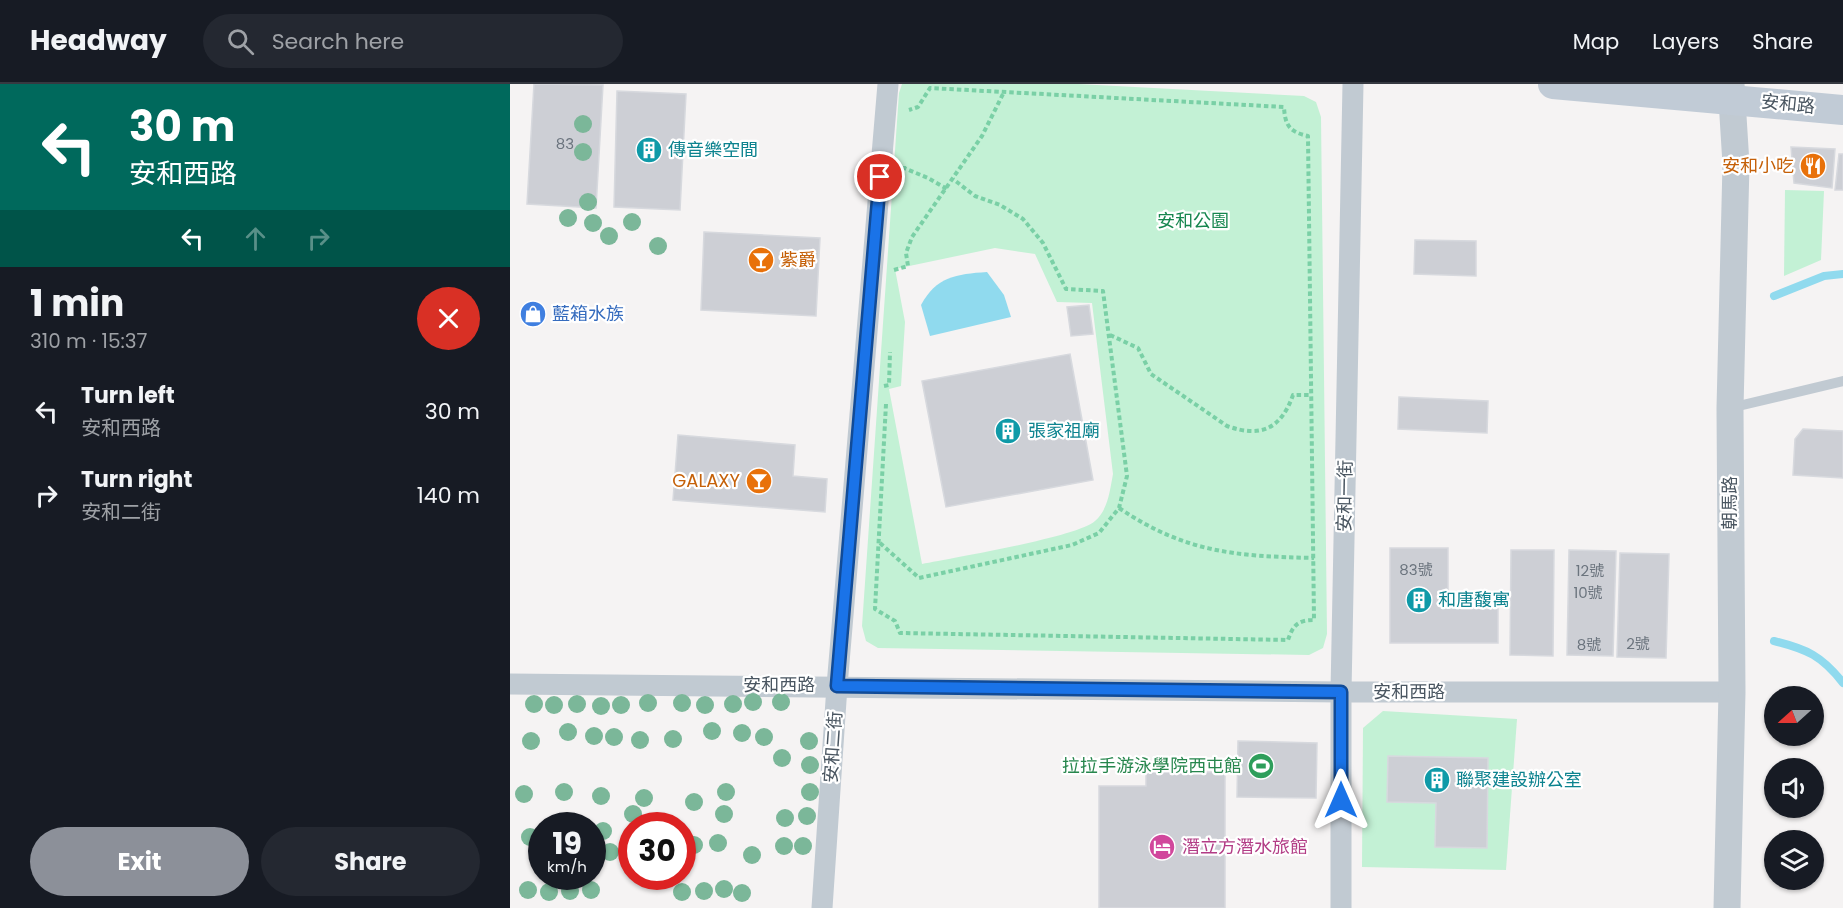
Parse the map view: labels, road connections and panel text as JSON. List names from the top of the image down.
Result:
{
  "streets": {
    "main road": ["安和路"],
    "street": [
      "安和一街",
      "朝馬路",
      "安和西路",
      "安和二街"
    ]
  },
  "crossings": [
    ["安和路", "朝馬路"],
    ["安和一街", "安和西路"],
    ["朝馬路", "安和西路"],
    ["安和西路", "安和二街"]
  ],
  "parks": ["安和公園"],
  "places": {
    "building": [
      "傳音樂空間",
      "張家祖廟",
      "和唐馥寓",
      "聯聚建設辦公室"
    ],
    "restaurant": ["安和小吃"],
    "bar": ["紫爵", "GALAXY"],
    "shop": ["藍箱水族"],
    "sports": ["拉拉手游泳學院西屯館"],
    "hotel": ["潛立方潛水旅館"]
  },
  "house_numbers": [
    "83",
    "83號",
    "12號",
    "10號",
    "2號",
    "8號"
  ],
  "north": "left",
  "page": {
    "header": "Headway",
    "search": "Search here",
    "nav": ["Map", "Layers", "Share"],
    "turn": ["30 m", "安和西路"],
    "heading": ["1 min", "310 m · 15:37"],
    "list": [
      {
        "name": "Turn left",
        "note": "安和西路",
        "value": "30 m"
      },
      {
        "name": "Turn right",
        "note": "安和二街",
        "value": "140 m"
      }
    ],
    "speed": "19 km/h",
    "limit": "30",
    "buttons": ["Exit", "Share"]
  }
}
